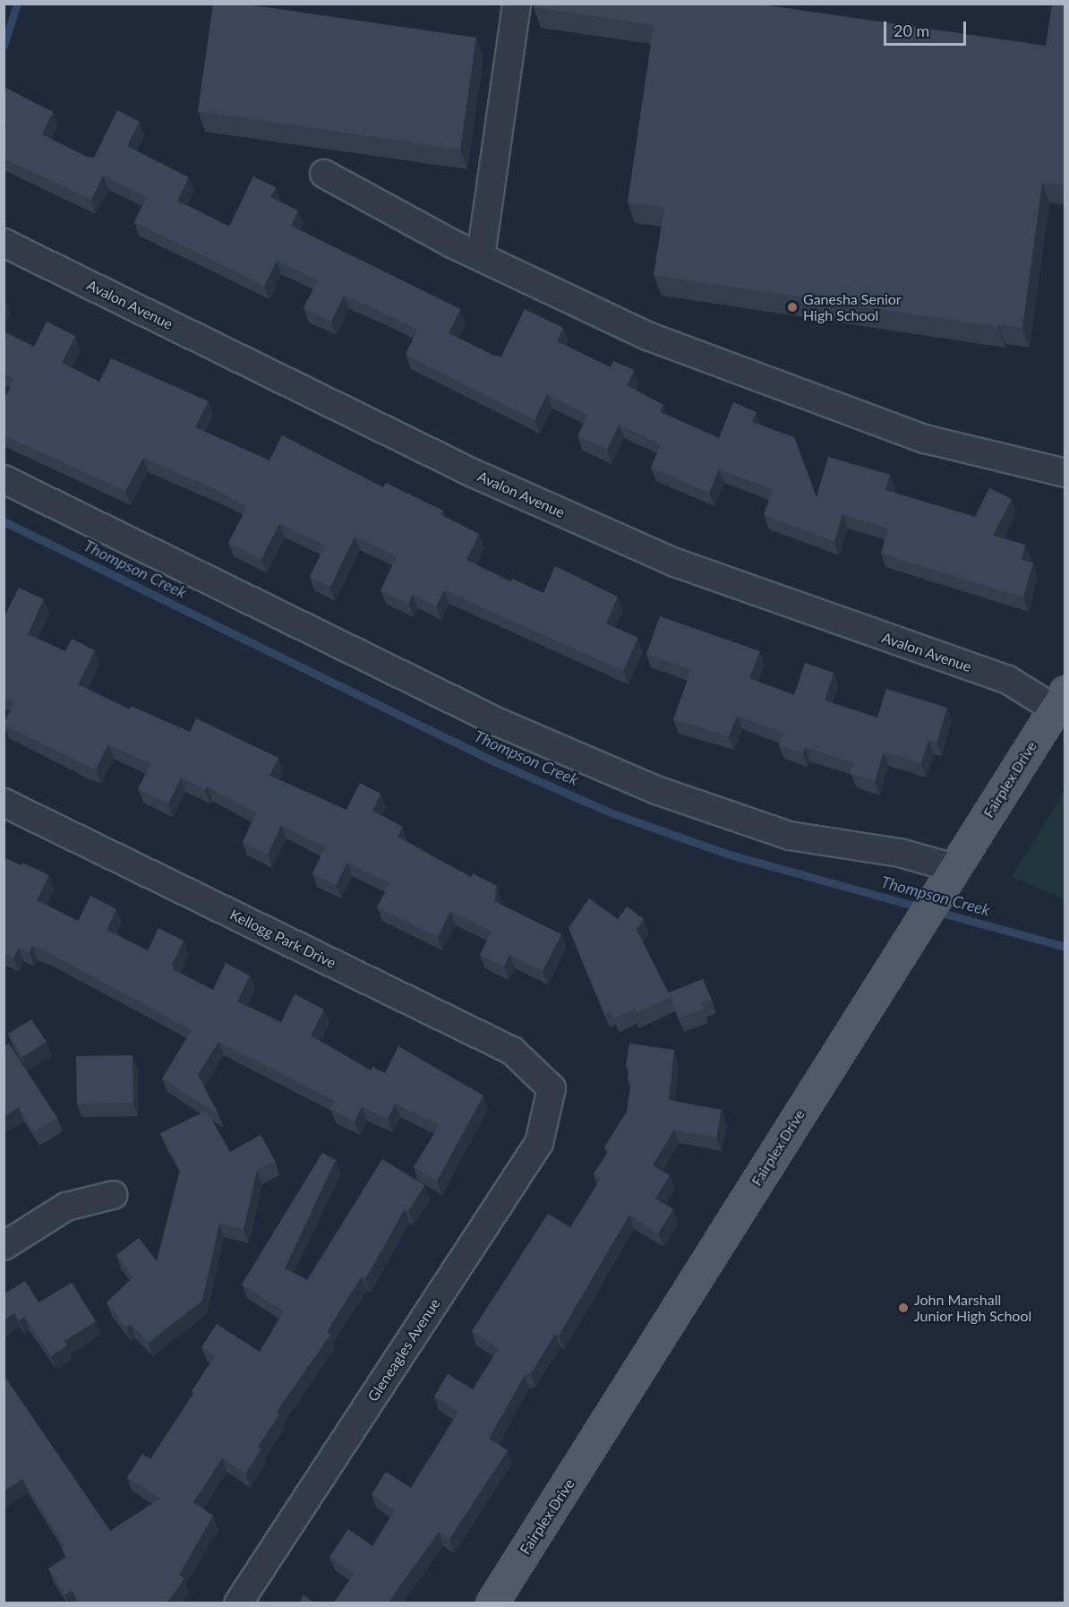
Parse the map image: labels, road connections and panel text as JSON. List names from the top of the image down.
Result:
{
  "streets": {
    "main road": ["Fairplex Drive"],
    "street": ["Avalon Avenue", "Kellogg Park Drive", "Gleneagles Avenue"]
  },
  "crossings": [
    ["Avalon Avenue", "Fairplex Drive"],
    ["Kellogg Park Drive", "Gleneagles Avenue"]
  ],
  "water": ["Thompson Creek"],
  "places": ["Ganesha Senior High School", "John Marshall Junior High School"],
  "scale_bar": "20 m"
}
